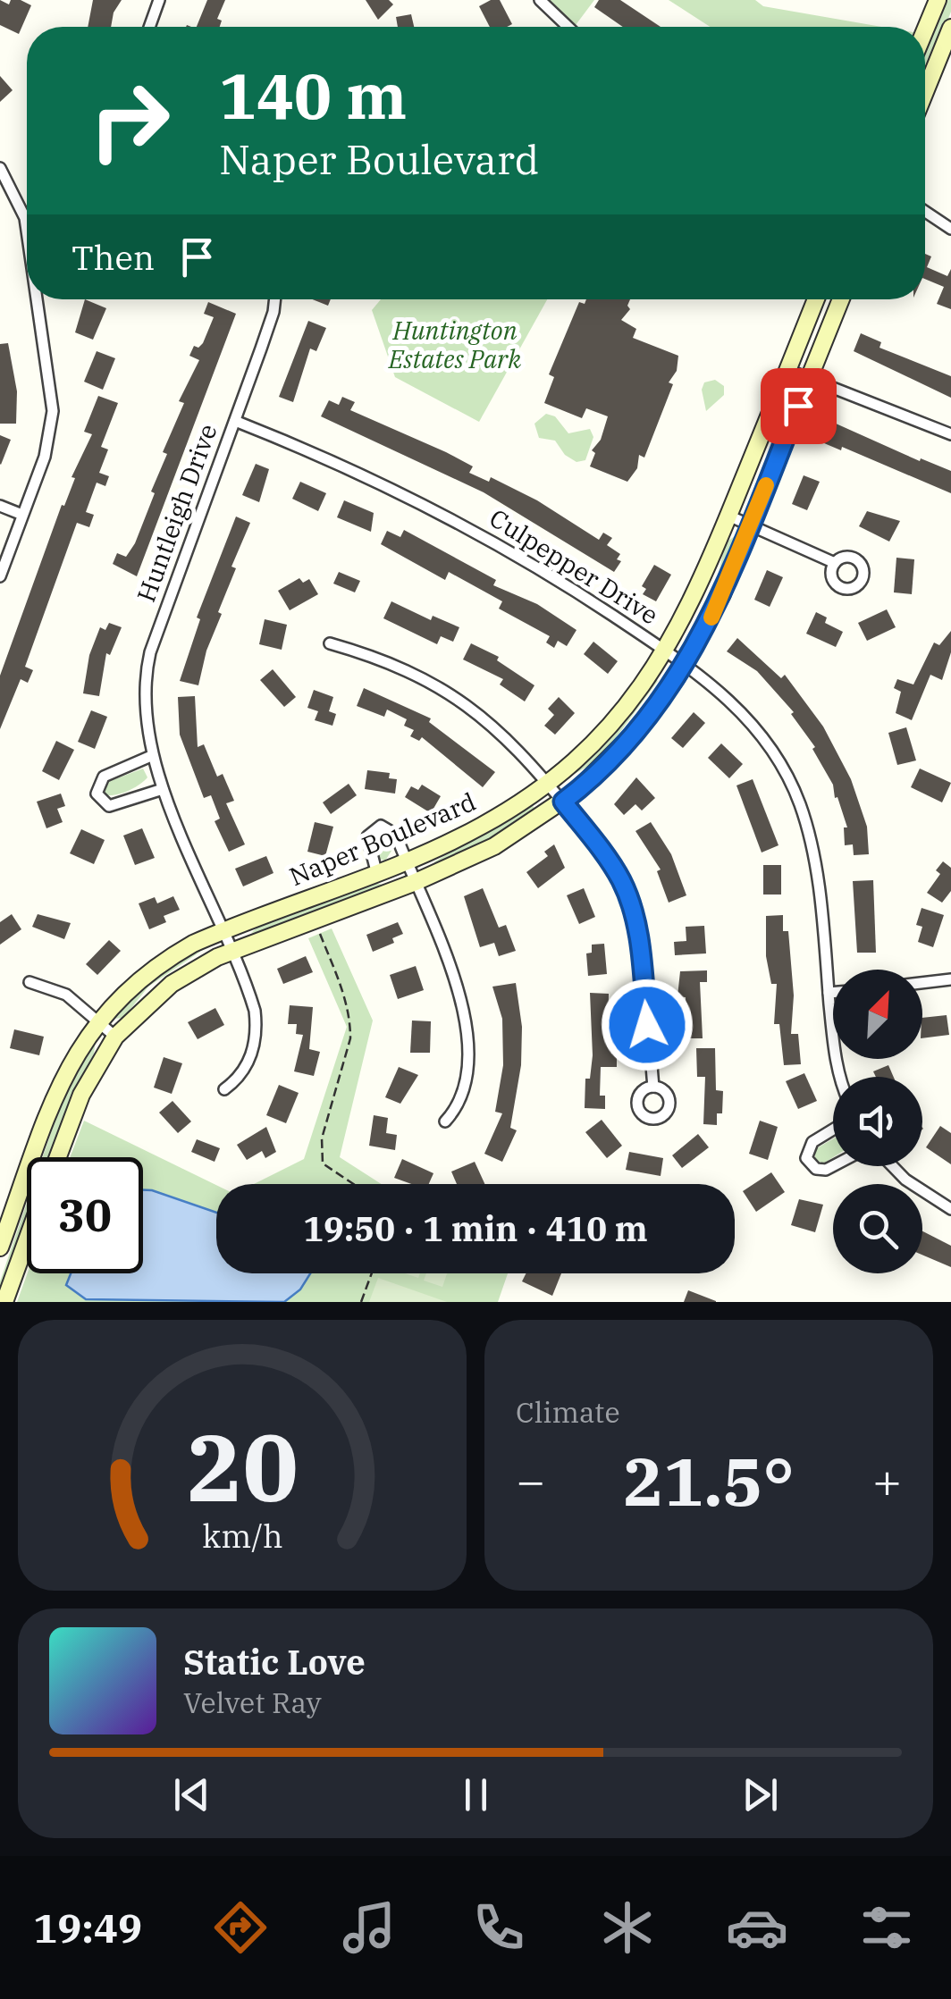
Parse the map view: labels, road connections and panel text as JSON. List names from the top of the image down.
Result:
{
  "streets": {
    "main road": ["Naper Boulevard"],
    "street": ["Huntleigh Drive", "Culpepper Drive"]
  },
  "crossings": [
    ["Huntleigh Drive", "Culpepper Drive"],
    ["Huntleigh Drive", "Naper Boulevard"],
    ["Culpepper Drive", "Naper Boulevard"]
  ],
  "parks": ["Huntington Estates Park"],
  "north": "top right",
  "page": {
    "turn": ["140 m", "Naper Boulevard"],
    "then": "Then",
    "limit": "30",
    "trip": "19:50 · 1 min · 410 m",
    "tile": "Climate",
    "heat": ["−", "21.5°", "+"],
    "song": ["Static Love", "Velvet Ray"],
    "tabs": "19:49",
    "gauge": ["20", "km/h"]
  }
}
